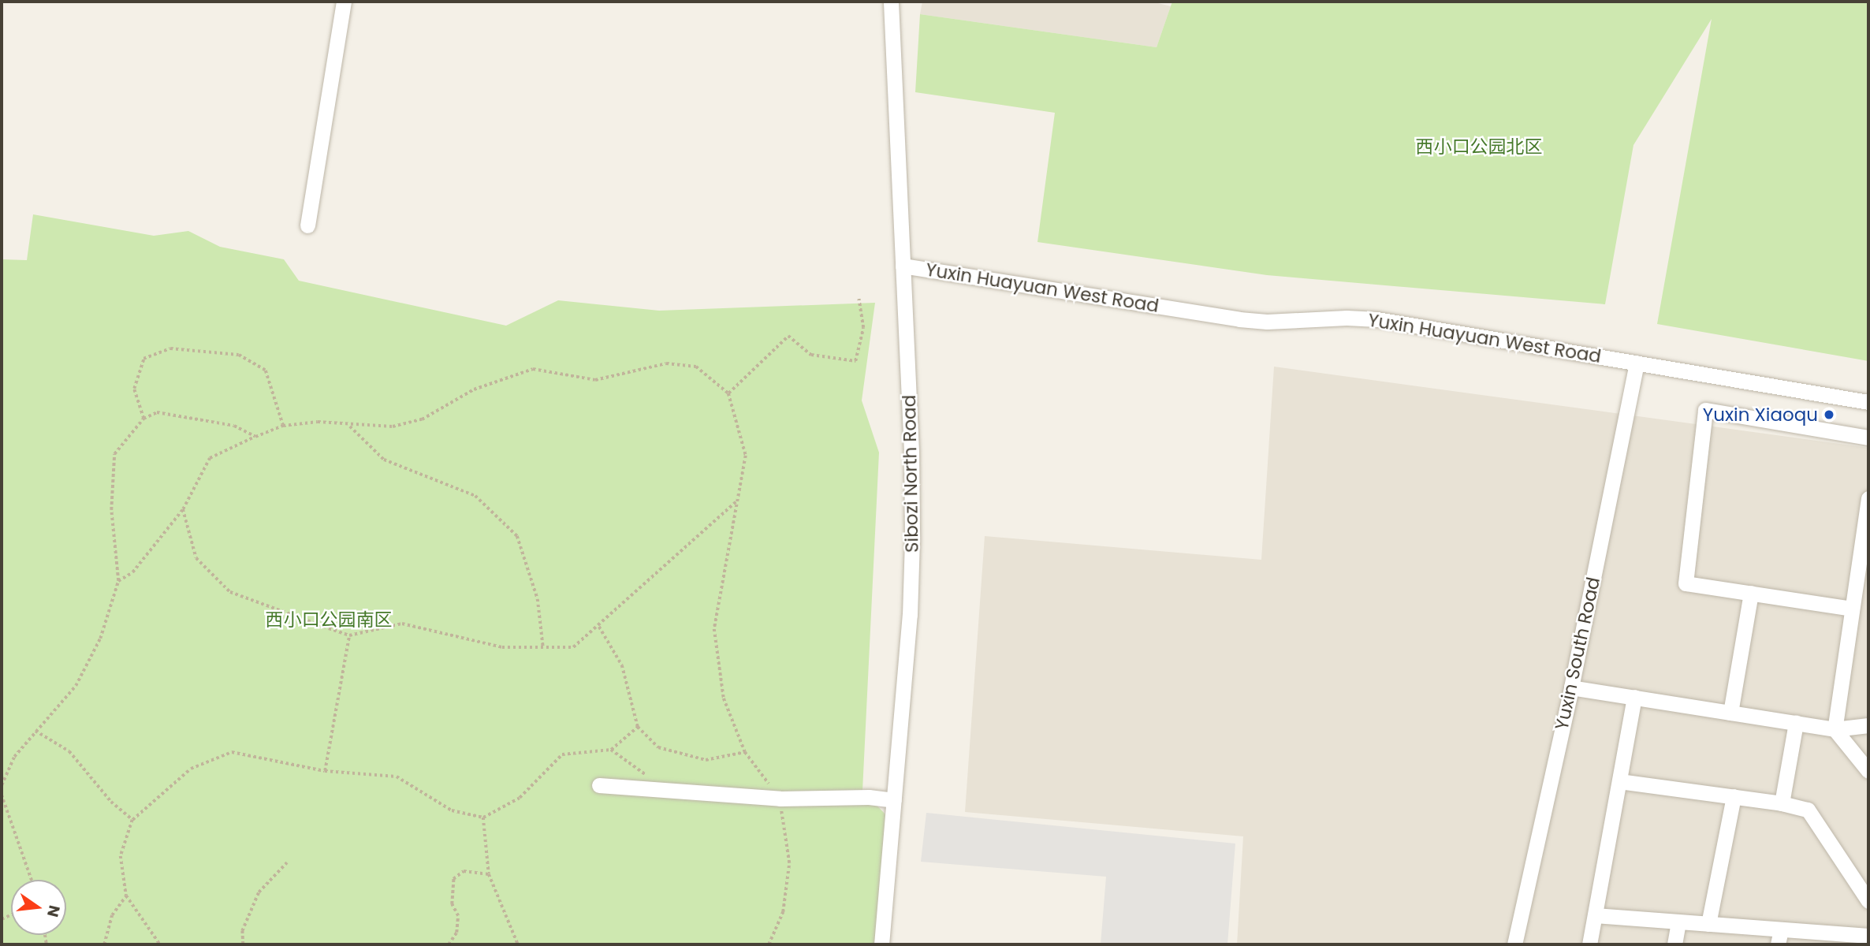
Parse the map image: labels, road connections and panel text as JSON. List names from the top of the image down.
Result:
{
  "streets": {
    "street": ["Yuxin Huayuan West Road", "Sibozi North Road", "Yuxin South Road"]
  },
  "crossings": [
    ["Yuxin Huayuan West Road", "Sibozi North Road"],
    ["Yuxin Huayuan West Road", "Yuxin South Road"]
  ],
  "parks": ["西小口公园北区", "西小口公园南区"],
  "places": ["Yuxin Xiaoqu"],
  "north": "right"
}
